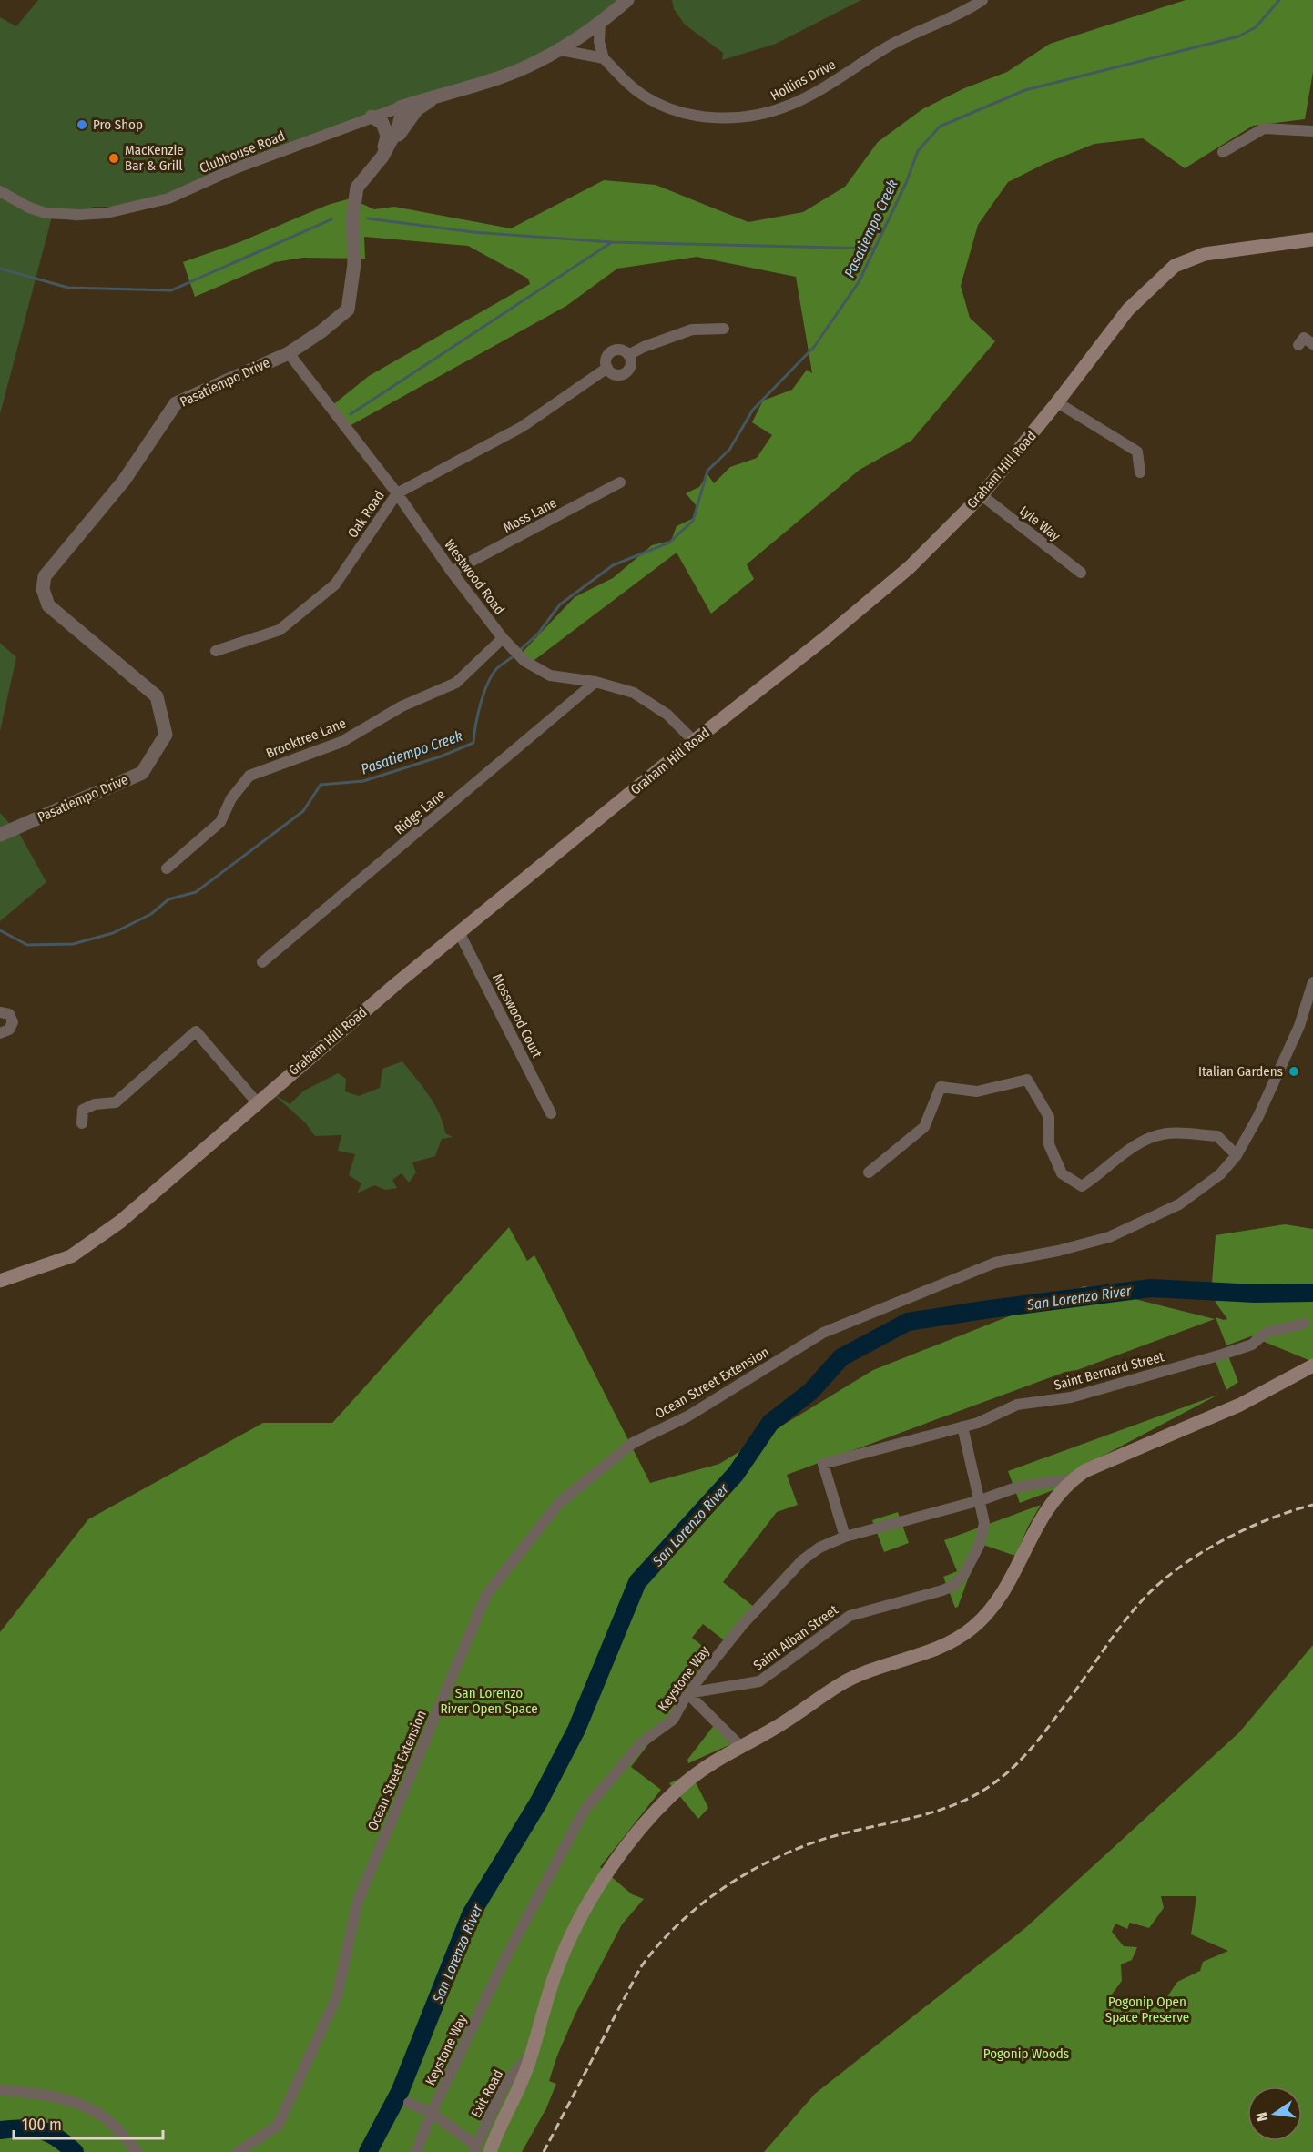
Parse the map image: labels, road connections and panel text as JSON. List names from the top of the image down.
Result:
{
  "streets": {
    "main road": ["Graham Hill Road"],
    "street": [
      "Hollins Drive",
      "Clubhouse Road",
      "Pasatiempo Drive",
      "Oak Road",
      "Moss Lane",
      "Lyle Way",
      "Westwood Road",
      "Brooktree Lane",
      "Ridge Lane",
      "Mosswood Court",
      "Saint Bernard Street",
      "Ocean Street Extension",
      "Saint Alban Street",
      "Keystone Way",
      "Exit Road"
    ]
  },
  "crossings": [
    ["Clubhouse Road", "Pasatiempo Drive"],
    ["Pasatiempo Drive", "Westwood Road"],
    ["Graham Hill Road", "Lyle Way"],
    ["Graham Hill Road", "Westwood Road"],
    ["Graham Hill Road", "Mosswood Court"],
    ["Oak Road", "Westwood Road"],
    ["Moss Lane", "Westwood Road"],
    ["Westwood Road", "Brooktree Lane"],
    ["Westwood Road", "Ridge Lane"],
    ["Saint Bernard Street", "Saint Alban Street"],
    ["Saint Bernard Street", "Keystone Way"],
    ["Saint Alban Street", "Keystone Way"]
  ],
  "water": ["Pasatiempo Creek", "San Lorenzo River"],
  "parks": ["San Lorenzo River Open Space", "Pogonip Open Space Preserve", "Pogonip Woods"],
  "places": ["Pro Shop", "MacKenzie Bar & Grill", "Italian Gardens"],
  "scale_bar": "100 m",
  "north": "left"
}
